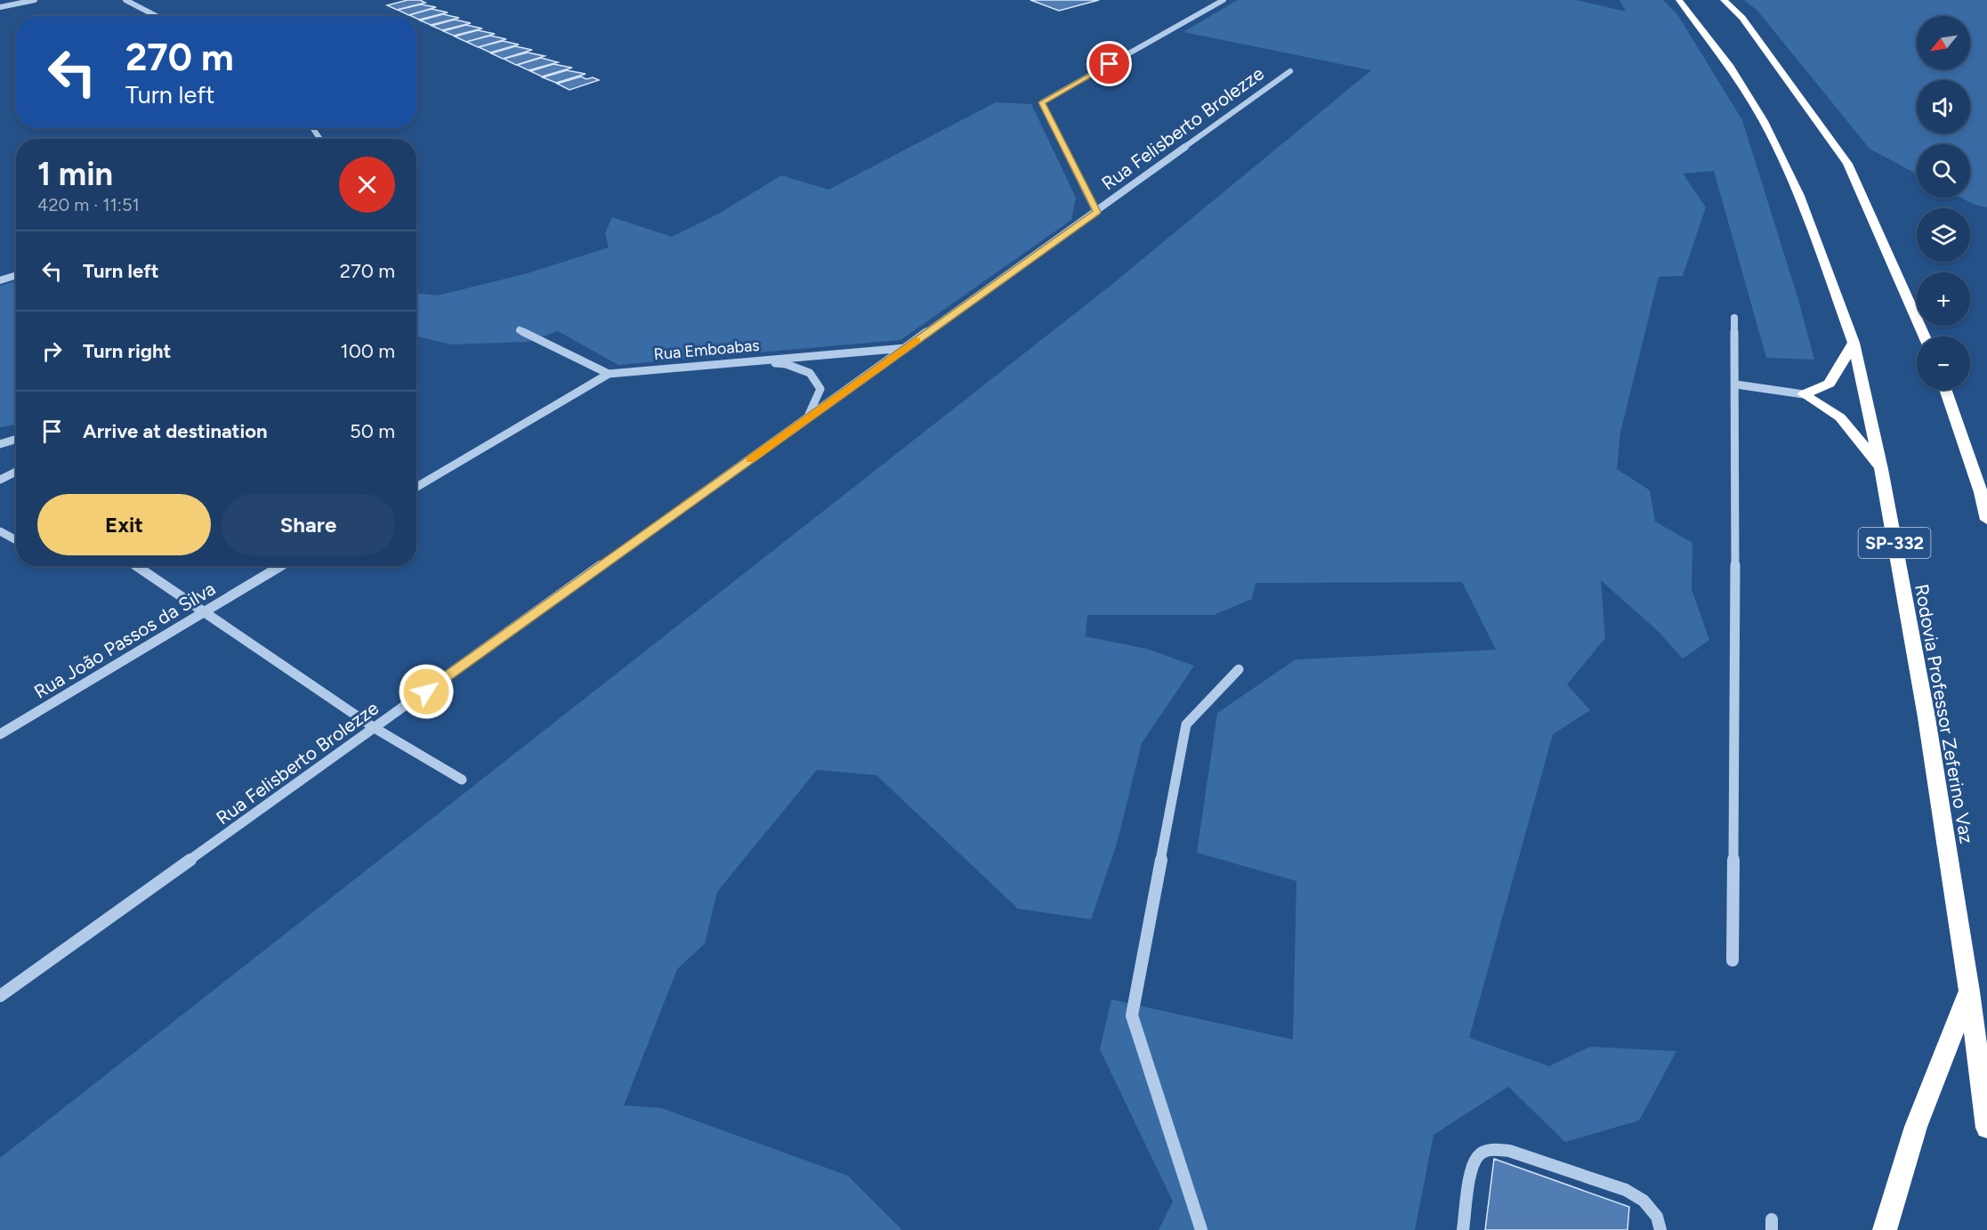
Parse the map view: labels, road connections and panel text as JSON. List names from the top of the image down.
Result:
{
  "streets": {
    "highway": ["SP-332", "Rodovia Professor Zeferino Vaz"],
    "street": ["Rua Felisberto Brolezze", "Rua Emboabas", "Rua João Passos da Silva"]
  },
  "crossings": [
    ["Rua Felisberto Brolezze", "Rua Emboabas"]
  ],
  "north": "bottom left",
  "page": {
    "map_buttons": ["+", "−"],
    "turn": ["270 m", "Turn left"],
    "heading": ["1 min", "420 m · 11:51"],
    "list": [
      {
        "name": "Turn left",
        "value": "270 m"
      },
      {
        "name": "Turn right",
        "value": "100 m"
      },
      {
        "name": "Arrive at destination",
        "value": "50 m"
      }
    ],
    "buttons": ["Exit", "Share"]
  }
}
